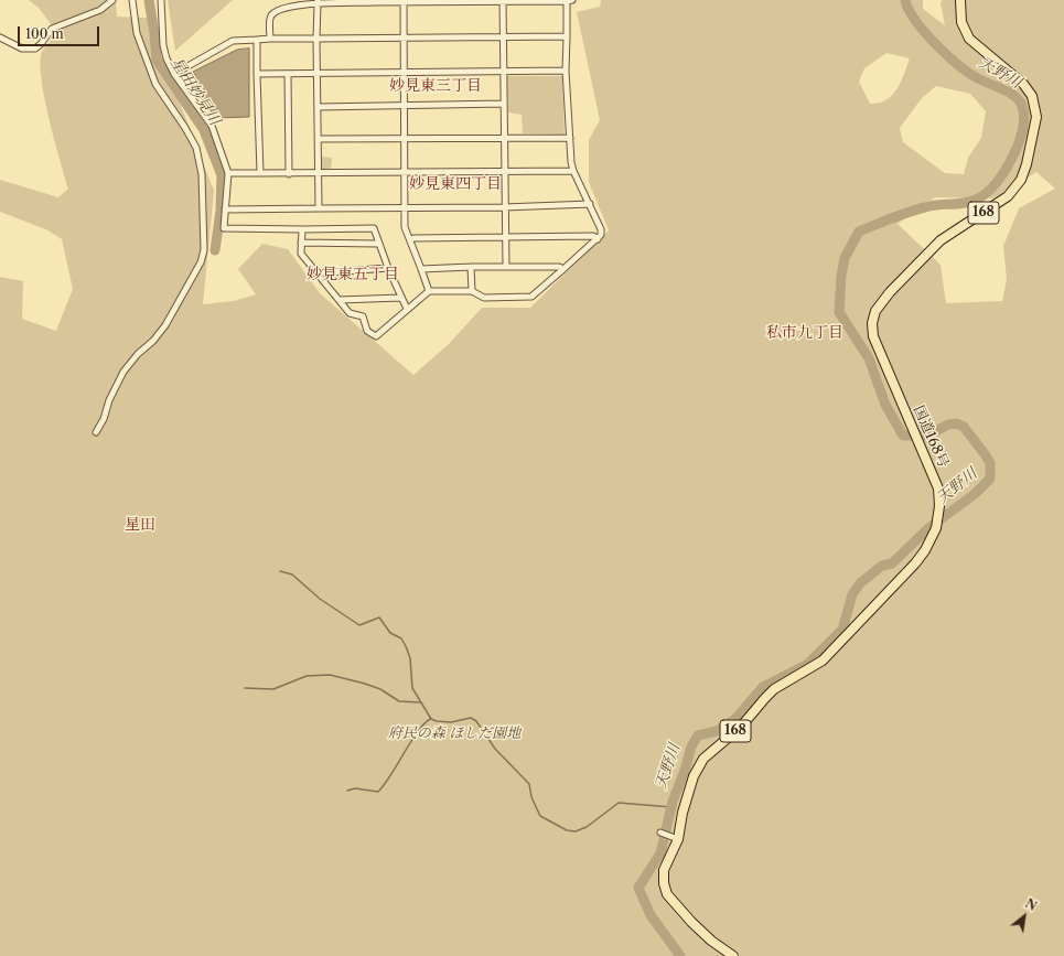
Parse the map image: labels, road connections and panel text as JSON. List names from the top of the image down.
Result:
{
  "streets": {
    "highway": ["168", "国道168号"]
  },
  "districts": [
    "妙見東三丁目",
    "妙見東四丁目",
    "妙見東五丁目",
    "私市九丁目",
    "星田"
  ],
  "water": ["天野川", "星田妙見川"],
  "parks": ["府民の森 ほしだ園地"],
  "scale_bar": "100 m",
  "north": "top right"
}
